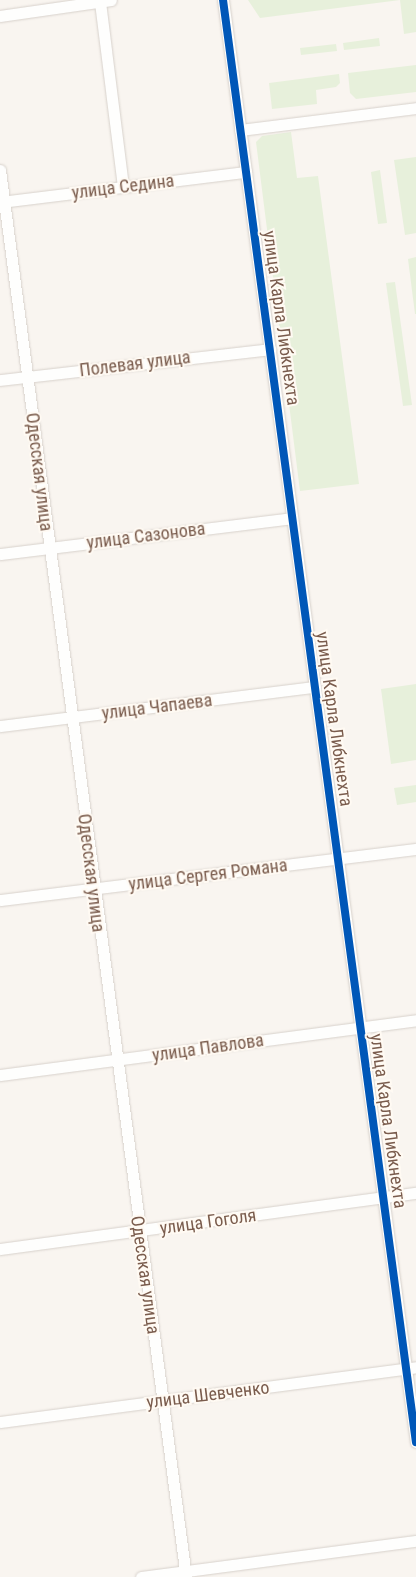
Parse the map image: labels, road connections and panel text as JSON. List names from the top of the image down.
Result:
{
  "streets": {
    "street": [
      "улица Седина",
      "улица Карла Либкнехта",
      "Полевая улица",
      "Одесская улица",
      "улица Сазонова",
      "улица Чапаева",
      "улица Сергея Романа",
      "улица Павлова",
      "улица Гоголя",
      "улица Шевченко"
    ]
  },
  "crossings": [
    ["улица Седина", "улица Карла Либкнехта"],
    ["улица Седина", "Одесская улица"],
    ["улица Карла Либкнехта", "Полевая улица"],
    ["улица Карла Либкнехта", "улица Сазонова"],
    ["улица Карла Либкнехта", "улица Чапаева"],
    ["улица Карла Либкнехта", "улица Сергея Романа"],
    ["улица Карла Либкнехта", "улица Павлова"],
    ["улица Карла Либкнехта", "улица Гоголя"],
    ["улица Карла Либкнехта", "улица Шевченко"],
    ["Полевая улица", "Одесская улица"],
    ["Одесская улица", "улица Сазонова"],
    ["Одесская улица", "улица Чапаева"],
    ["Одесская улица", "улица Сергея Романа"],
    ["Одесская улица", "улица Павлова"],
    ["Одесская улица", "улица Гоголя"],
    ["Одесская улица", "улица Шевченко"]
  ]
}
